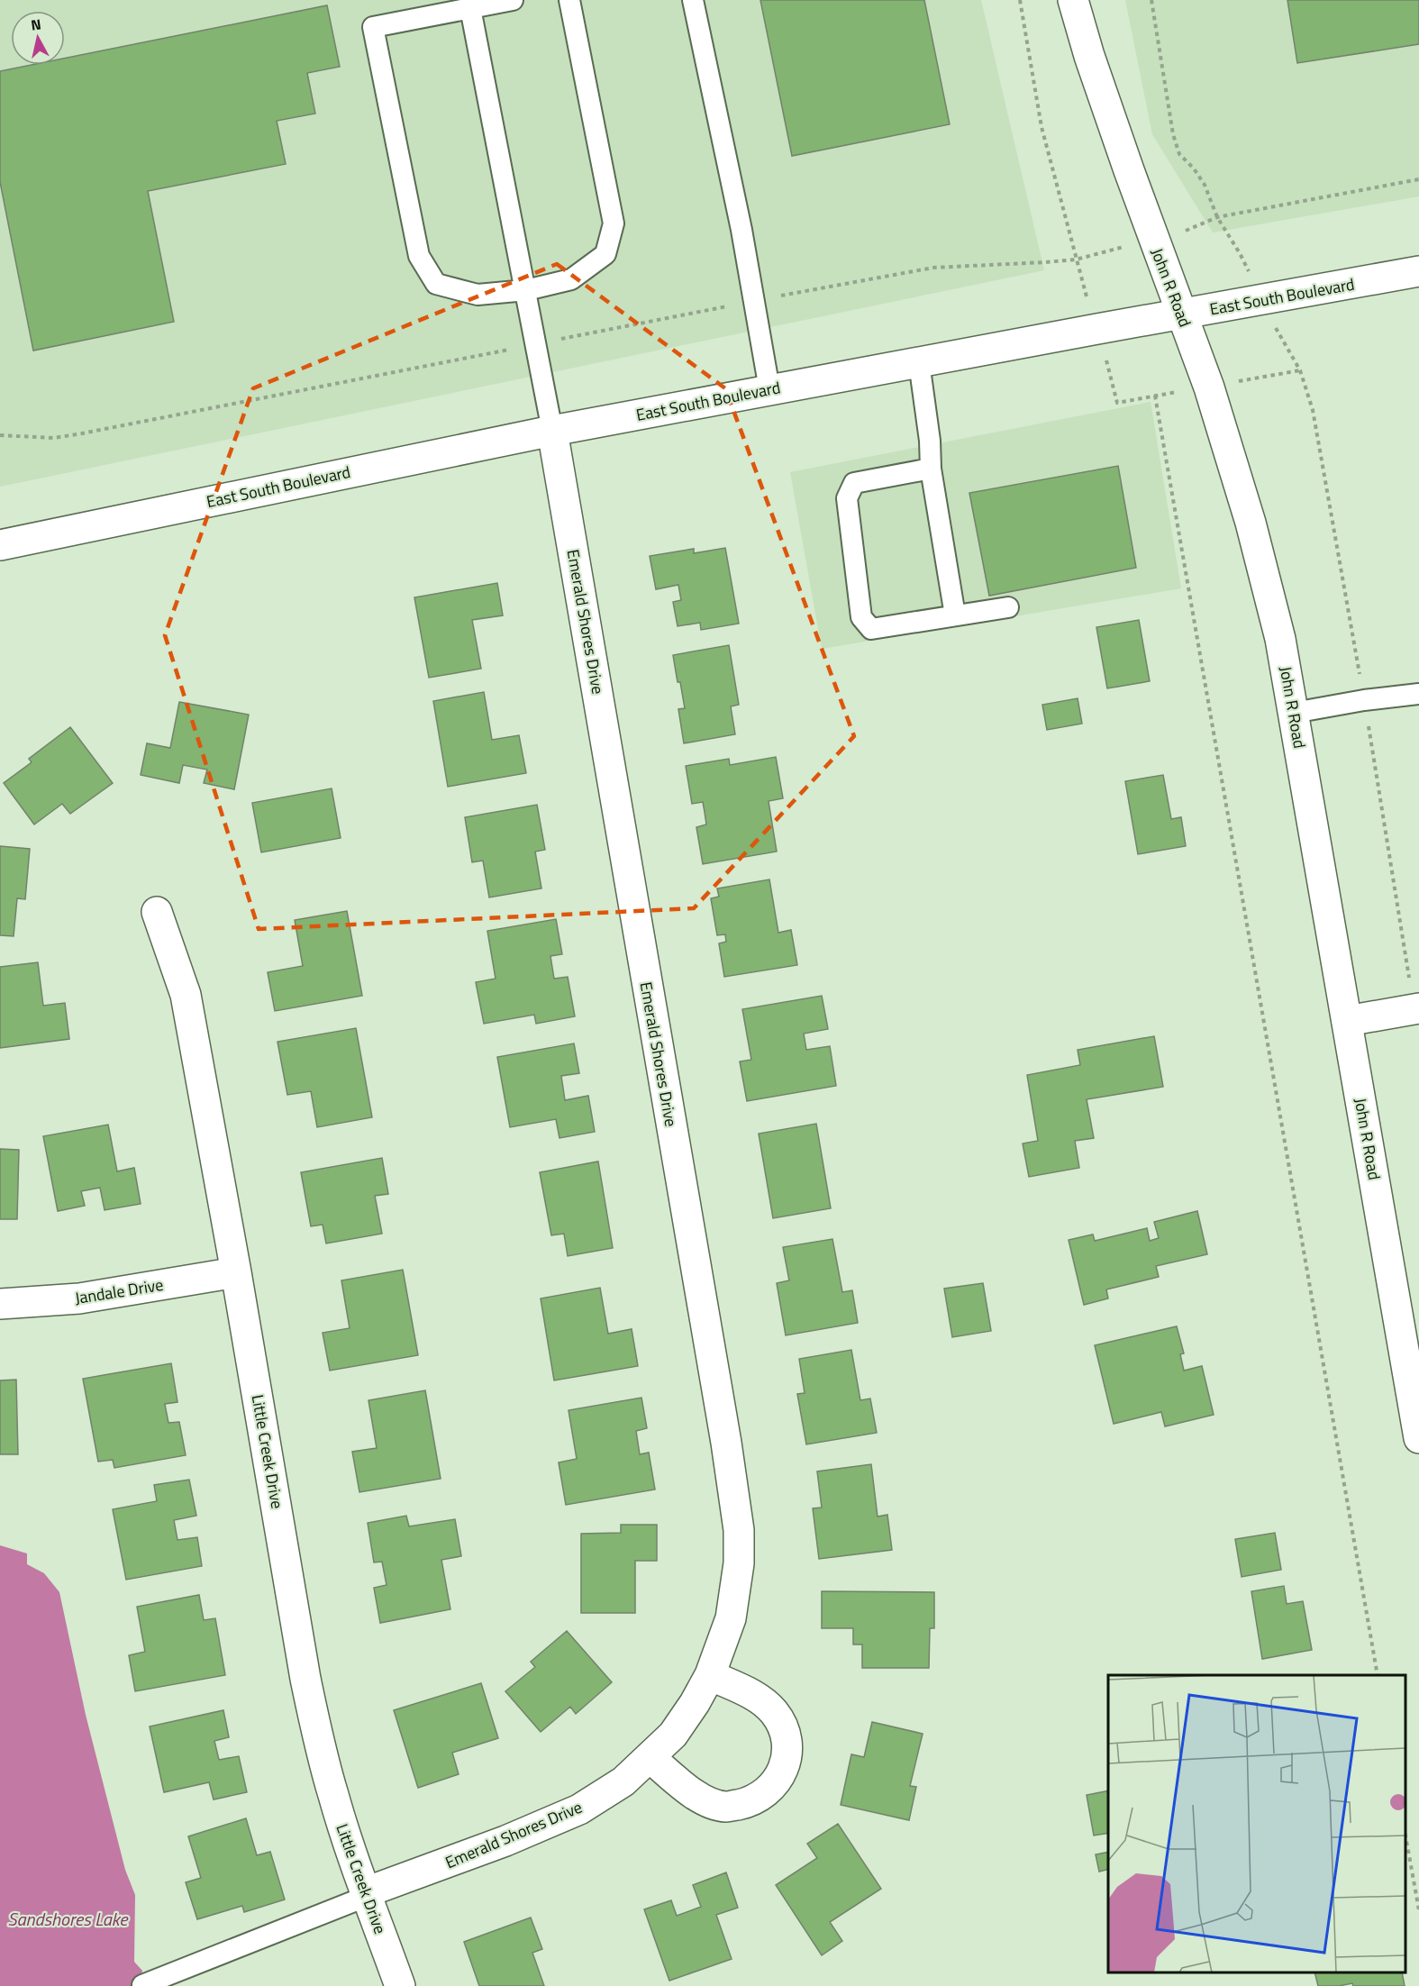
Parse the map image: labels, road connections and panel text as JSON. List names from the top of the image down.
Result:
{
  "streets": {
    "street": [
      "John R Road",
      "East South Boulevard",
      "Emerald Shores Drive",
      "Jandale Drive",
      "Little Creek Drive"
    ]
  },
  "crossings": [
    ["John R Road", "East South Boulevard"],
    ["East South Boulevard", "Emerald Shores Drive"],
    ["Emerald Shores Drive", "Little Creek Drive"],
    ["Jandale Drive", "Little Creek Drive"]
  ],
  "water": ["Sandshores Lake"],
  "north": "top"
}
